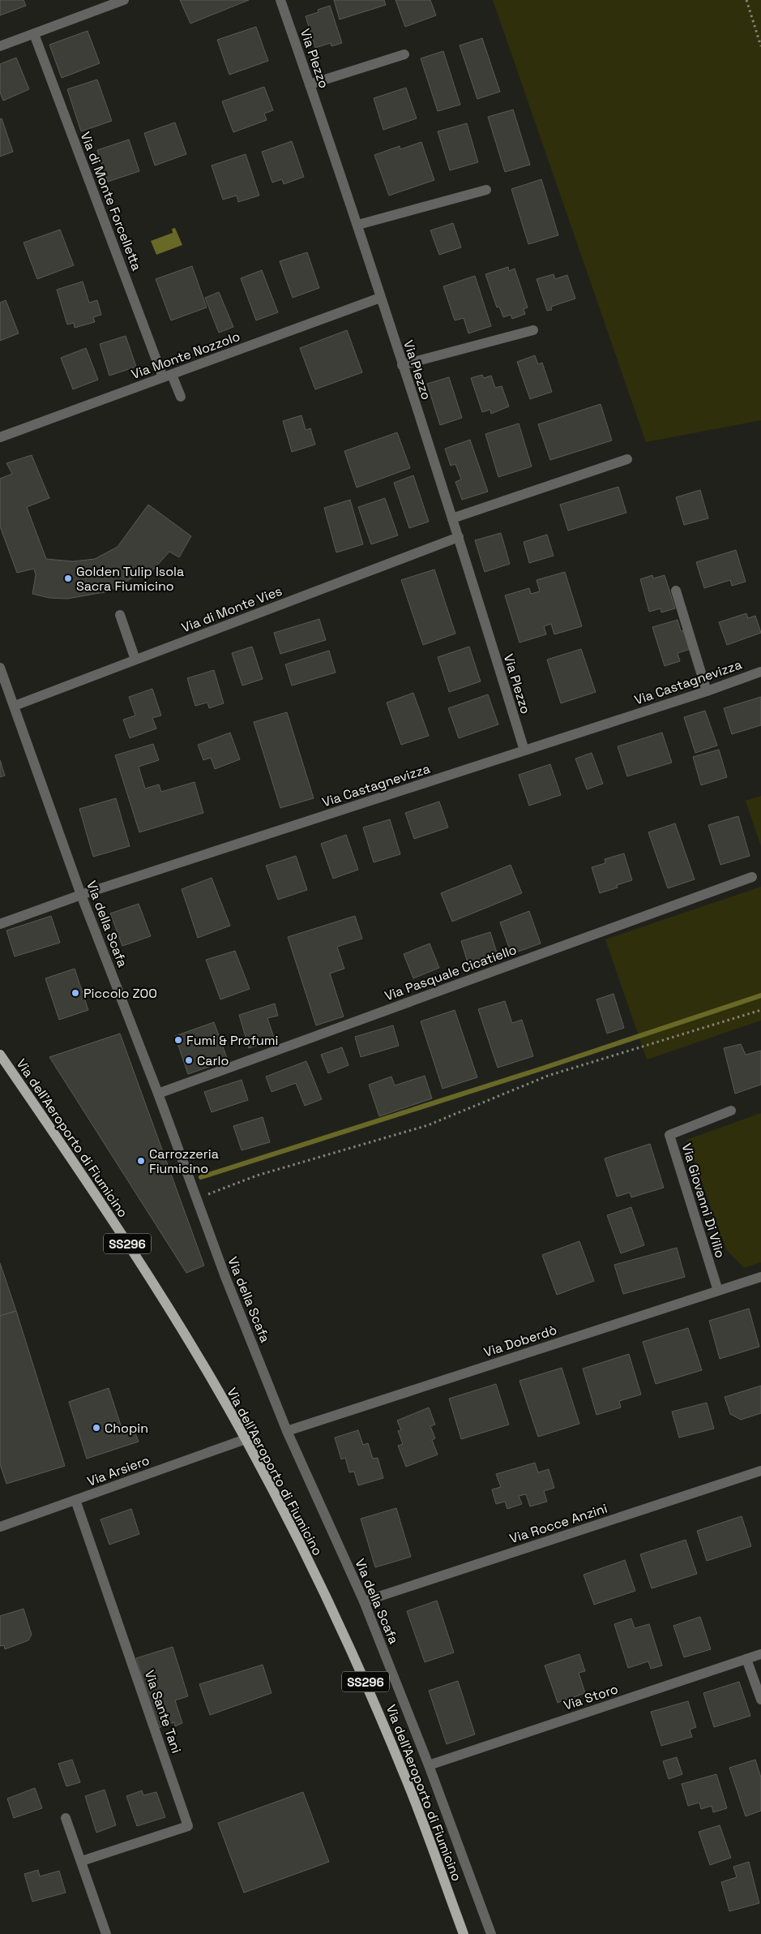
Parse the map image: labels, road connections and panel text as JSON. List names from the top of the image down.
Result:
{
  "streets": {
    "main road": ["Via dell'Aeroporto di Fiumicino", "SS296"],
    "street": [
      "Via Plezzo",
      "Via di Monte Forcelletta",
      "Via Monte Nozzolo",
      "Via di Monte Vies",
      "Via Castagnevizza",
      "Via della Scafa",
      "Via Pasquale Cicatiello",
      "Via Giovanni Di Vilio",
      "Via Doberdò",
      "Via Arsiero",
      "Via Rocce Anzini",
      "Via Storo",
      "Via Sante Tani"
    ]
  },
  "crossings": [
    ["Via Plezzo", "Via Monte Nozzolo"],
    ["Via Plezzo", "Via di Monte Vies"],
    ["Via Plezzo", "Via Castagnevizza"],
    ["Via di Monte Forcelletta", "Via Monte Nozzolo"],
    ["Via di Monte Vies", "Via della Scafa"],
    ["Via Castagnevizza", "Via della Scafa"],
    ["Via della Scafa", "Via Pasquale Cicatiello"],
    ["Via della Scafa", "Via Doberdò"],
    ["Via della Scafa", "Via Rocce Anzini"],
    ["Via della Scafa", "Via Storo"],
    ["Via dell'Aeroporto di Fiumicino", "Via Arsiero"],
    ["Via Giovanni Di Vilio", "Via Doberdò"],
    ["Via Arsiero", "Via Sante Tani"]
  ],
  "places": [
    "Golden Tulip Isola Sacra Fiumicino",
    "Piccolo ZOO",
    "Fumi & Profumi",
    "Carlo",
    "Carrozzeria Fiumicino",
    "Chopin"
  ]
}
